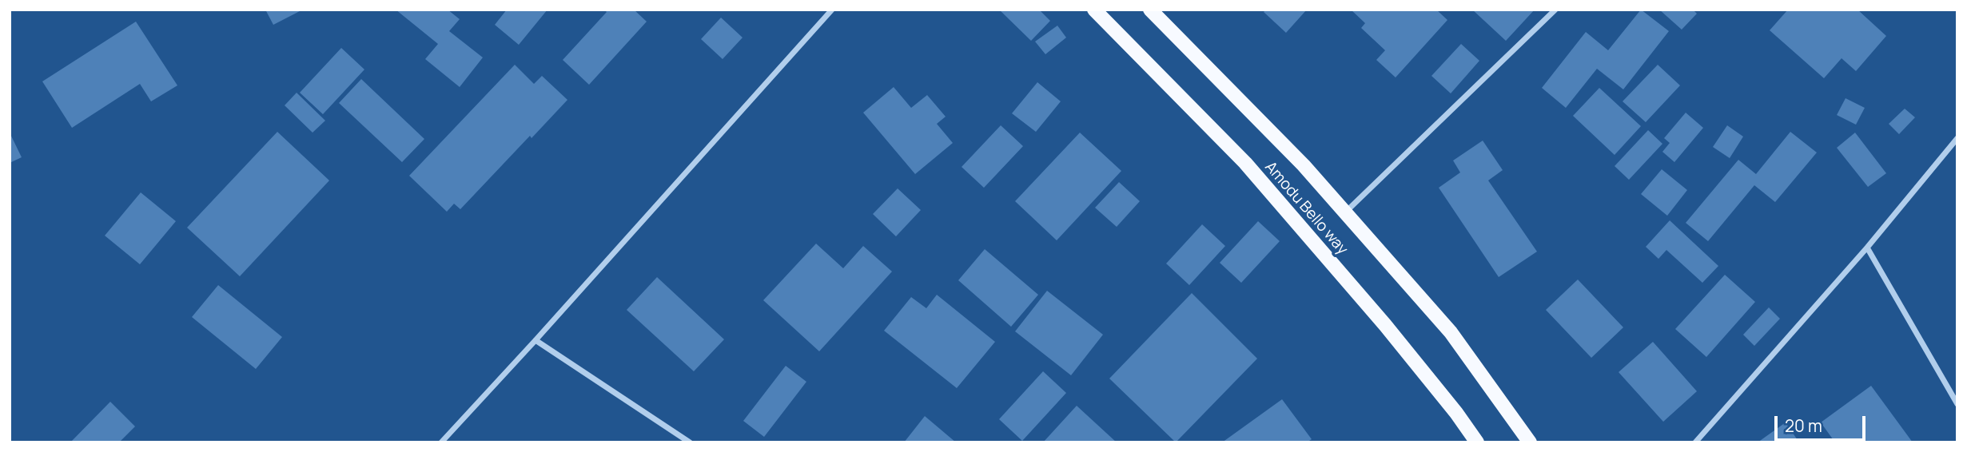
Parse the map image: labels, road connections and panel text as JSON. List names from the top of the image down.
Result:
{
  "streets": {
    "main road": ["Amodu Bello way"]
  },
  "scale_bar": "20 m"
}
